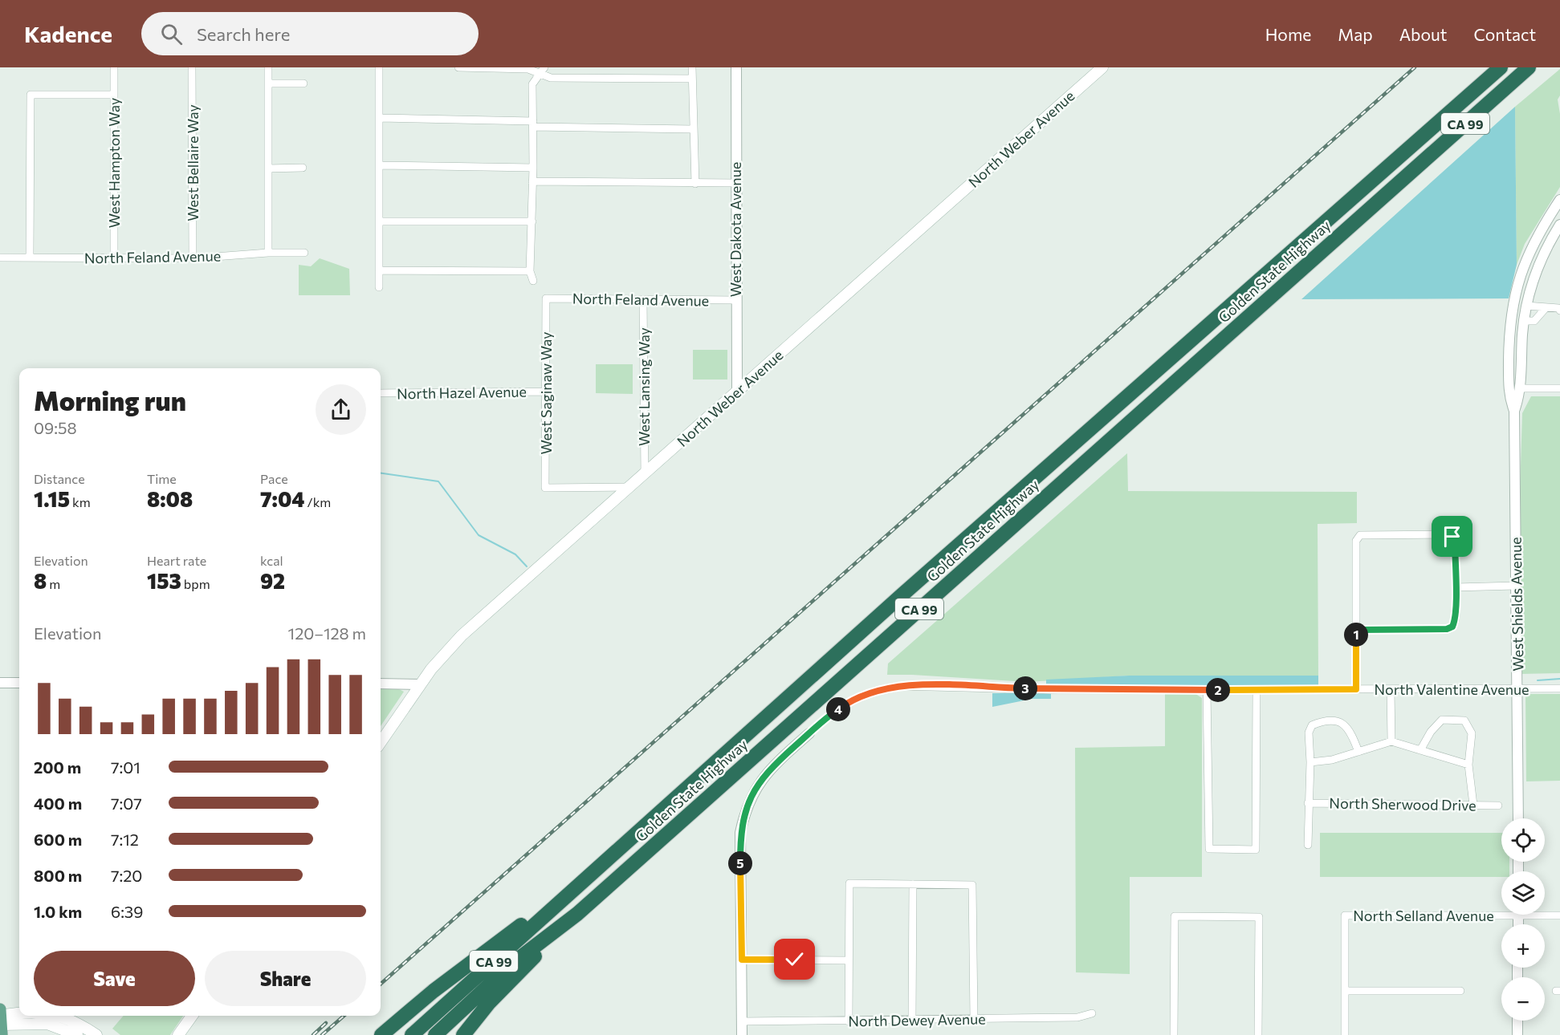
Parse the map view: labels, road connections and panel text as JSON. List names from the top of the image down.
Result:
{
  "streets": {
    "highway": ["CA 99", "Golden State Highway"],
    "main road": ["North Weber Avenue"],
    "street": [
      "West Hampton Way",
      "West Bellaire Way",
      "West Dakota Avenue",
      "North Feland Avenue",
      "West Lansing Way",
      "North Hazel Avenue",
      "West Saginaw Way",
      "West Shields Avenue",
      "North Valentine Avenue",
      "North Sherwood Drive",
      "North Selland Avenue",
      "North Dewey Avenue"
    ]
  },
  "crossings": [
    ["North Weber Avenue", "West Dakota Avenue"],
    ["North Weber Avenue", "West Lansing Way"],
    ["North Weber Avenue", "West Saginaw Way"],
    ["West Hampton Way", "North Feland Avenue"],
    ["West Bellaire Way", "North Feland Avenue"],
    ["West Dakota Avenue", "North Feland Avenue"],
    ["North Feland Avenue", "West Lansing Way"],
    ["North Feland Avenue", "West Saginaw Way"],
    ["North Hazel Avenue", "West Saginaw Way"],
    ["West Shields Avenue", "North Valentine Avenue"]
  ],
  "page": {
    "header": "Kadence",
    "search": "Search here",
    "nav": [
      "Home",
      "Map",
      "About",
      "Contact"
    ],
    "heading": ["Morning run", "09:58"],
    "stats": [
      ["Distance", "1.15 km"],
      ["Time", "8:08"],
      ["Pace", "7:04 /km"],
      ["Elevation", "8 m"],
      ["Heart rate", "153 bpm"],
      ["kcal", "92"]
    ],
    "chart": ["Elevation", "120–128 m"],
    "pins": [
      "1",
      "3",
      "2",
      "4",
      "5"
    ],
    "list": [
      {
        "name": "200 m",
        "note": "7:01"
      },
      {
        "name": "400 m",
        "note": "7:07"
      },
      {
        "name": "600 m",
        "note": "7:12"
      },
      {
        "name": "800 m",
        "note": "7:20"
      },
      {
        "name": "1.0 km",
        "note": "6:39"
      }
    ],
    "map_buttons": ["+", "−"],
    "buttons": ["Save", "Share"]
  }
}
